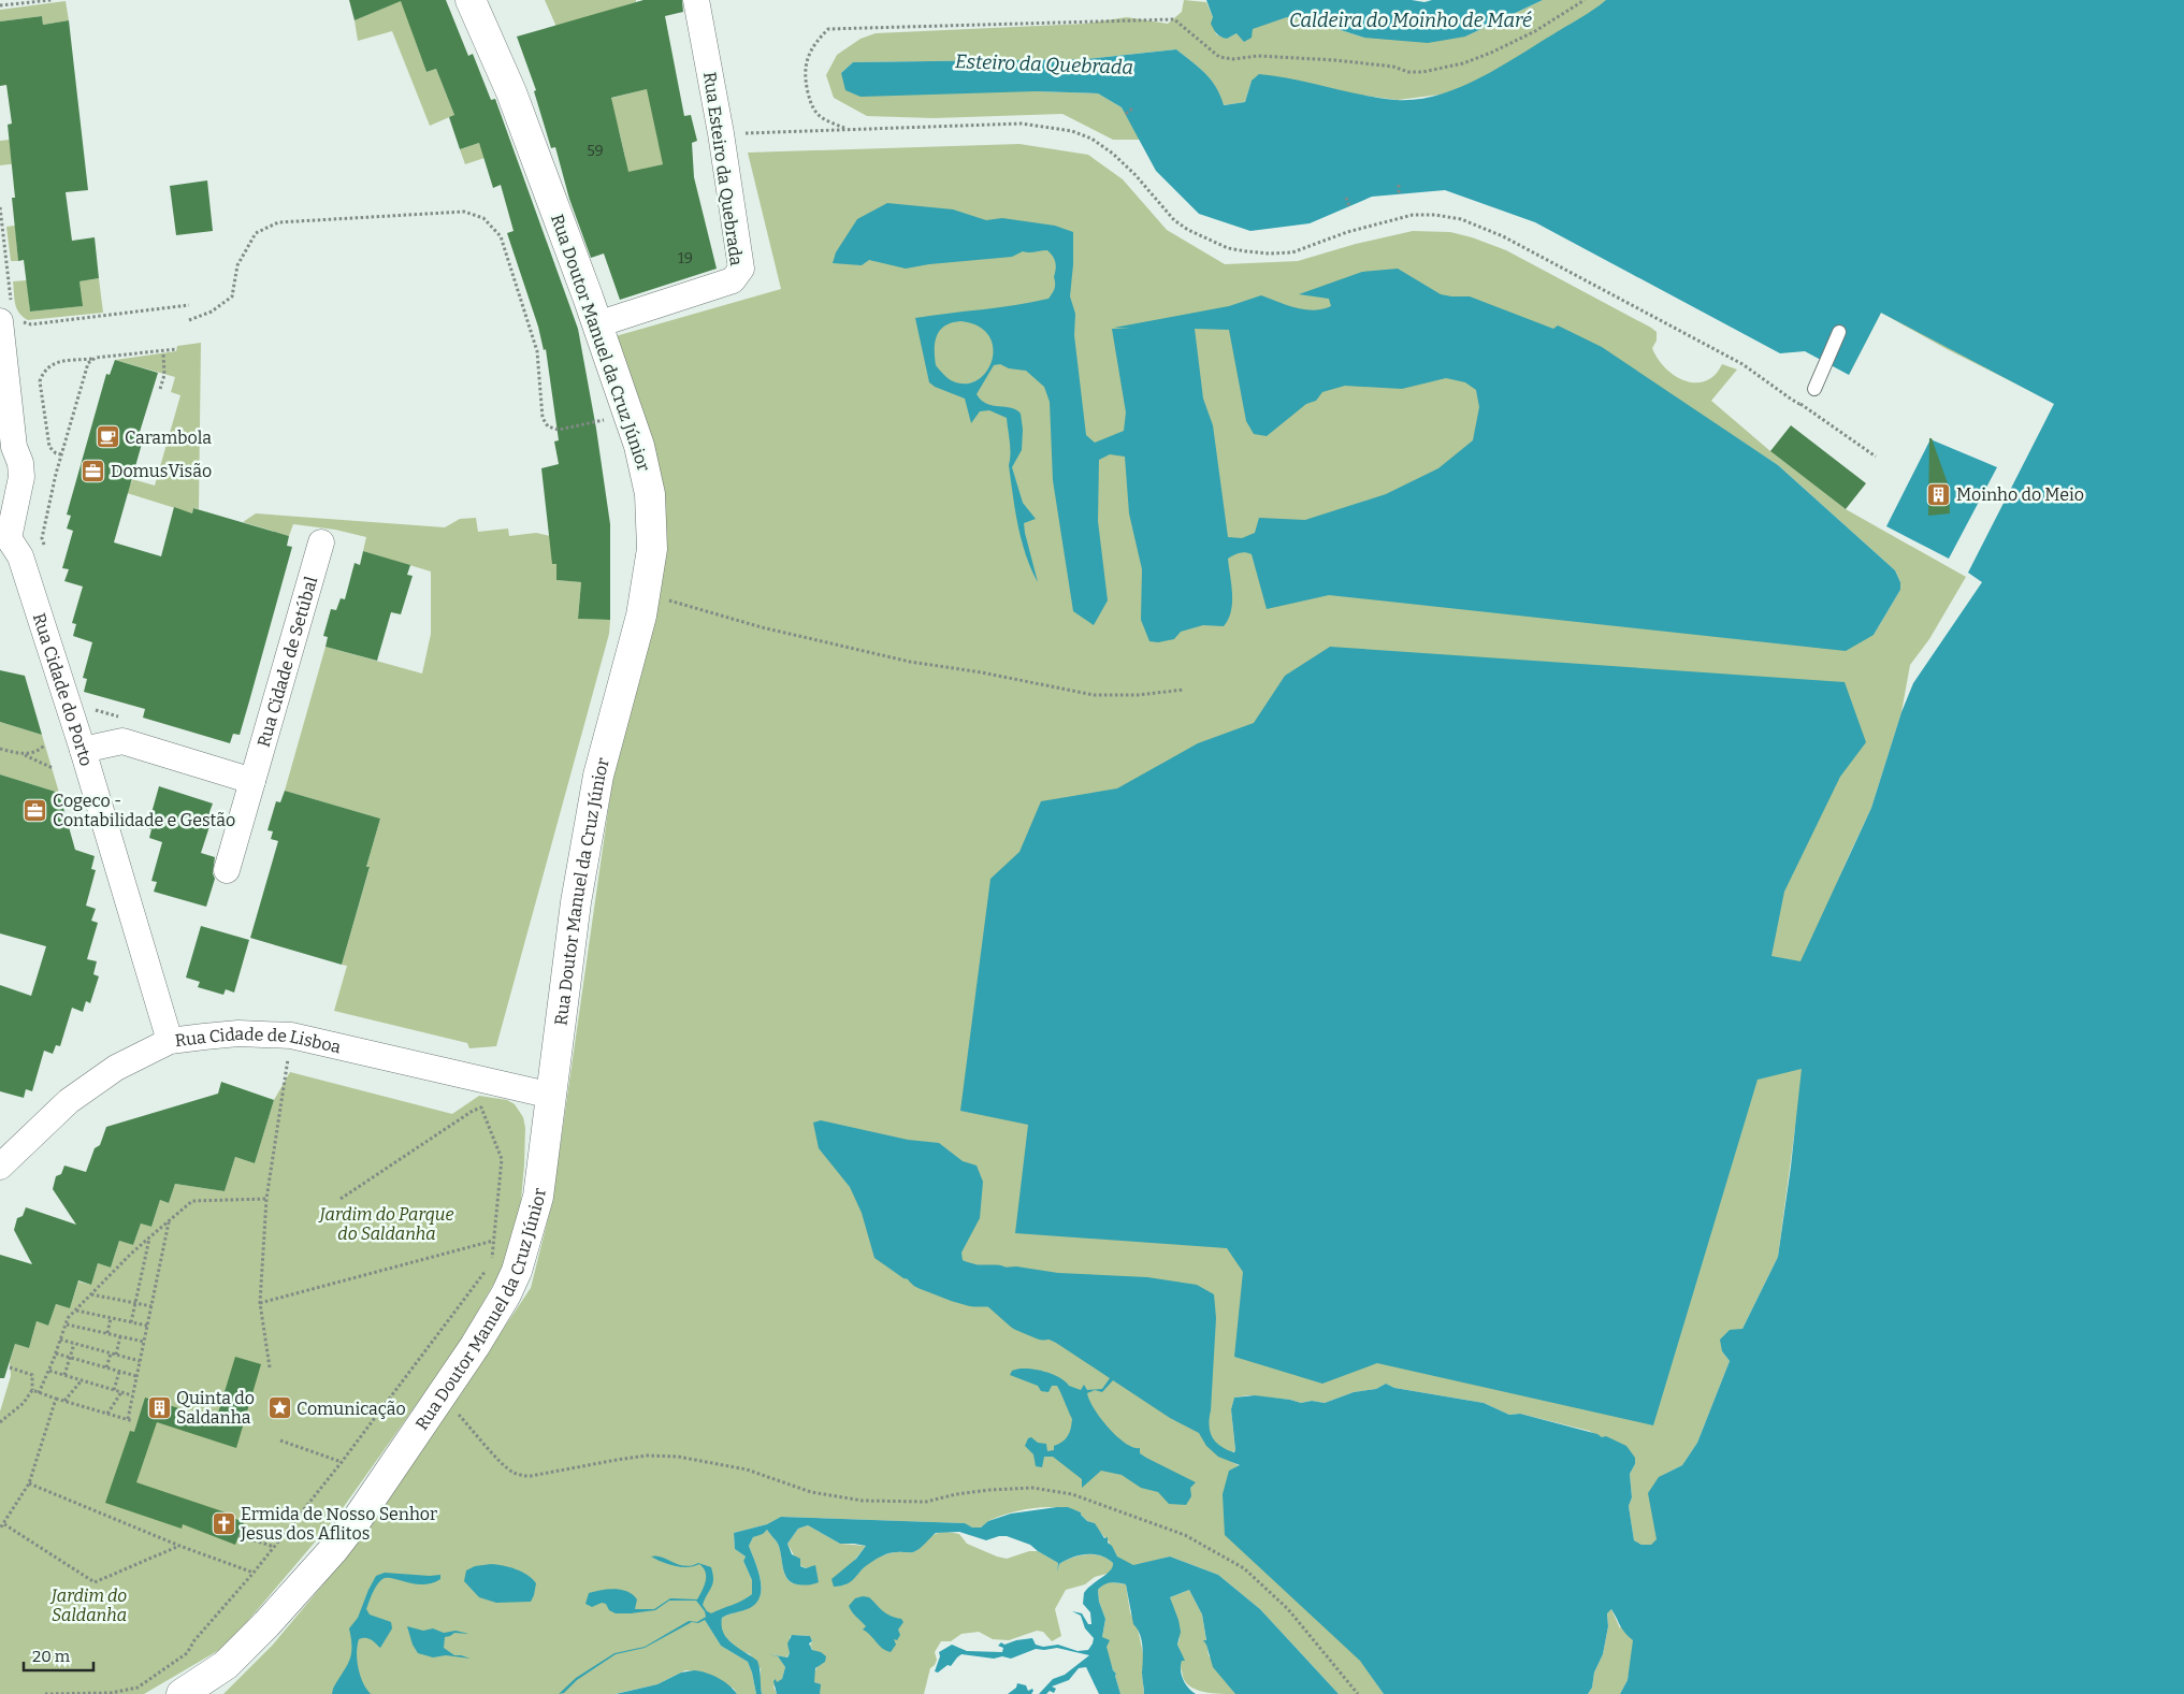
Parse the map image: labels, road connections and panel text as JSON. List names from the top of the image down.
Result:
{
  "streets": {
    "main road": ["Rua Doutor Manuel da Cruz Júnior"],
    "street": [
      "Rua Esteiro da Quebrada",
      "Rua Cidade de Setúbal",
      "Rua Cidade do Porto",
      "Rua Cidade de Lisboa"
    ]
  },
  "crossings": [
    ["Rua Esteiro da Quebrada", "Rua Doutor Manuel da Cruz Júnior"],
    ["Rua Doutor Manuel da Cruz Júnior", "Rua Cidade de Lisboa"],
    ["Rua Cidade do Porto", "Rua Cidade de Lisboa"]
  ],
  "water": ["Caldeira do Moinho de Maré", "Esteiro da Quebrada"],
  "parks": ["Jardim do Parque do Saldanha", "Jardim do Saldanha"],
  "places": {
    "cafe": ["Carambola"],
    "office": ["DomusVisão", "Cogeco - Contabilidade e Gestão"],
    "building": ["Moinho do Meio", "Quinta do Saldanha"],
    "place": ["Comunicação"],
    "church": ["Ermida de Nosso Senhor Jesus dos Aflitos"]
  },
  "house_numbers": ["59", "19"],
  "scale_bar": "20 m"
}
